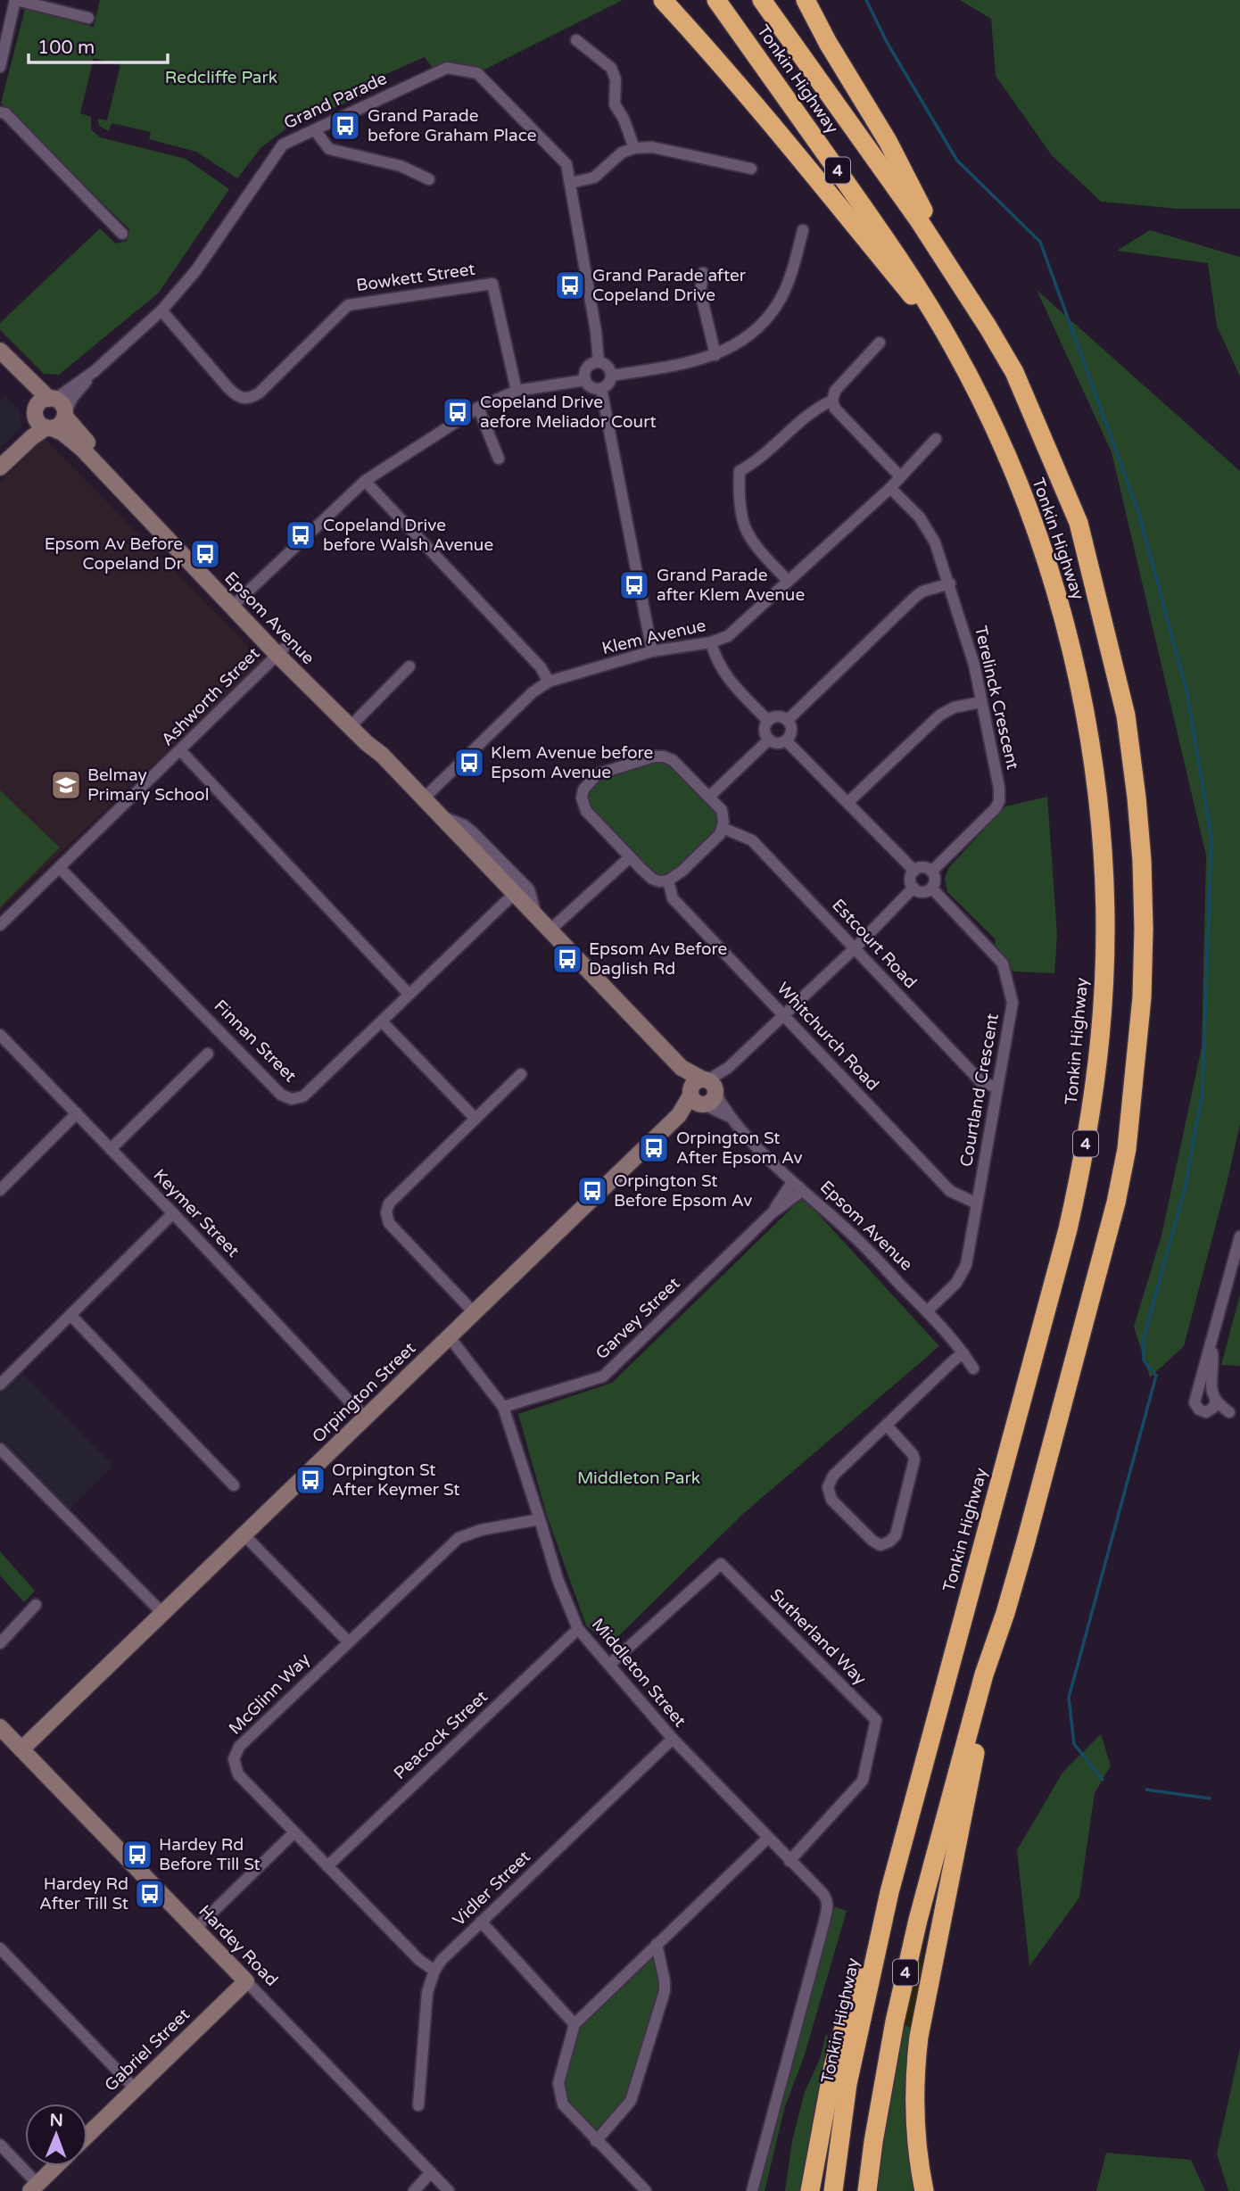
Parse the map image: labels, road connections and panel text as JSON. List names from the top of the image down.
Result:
{
  "streets": {
    "highway": ["Tonkin Highway", "4"],
    "street": [
      "Grand Parade",
      "Bowkett Street",
      "Epsom Avenue",
      "Klem Avenue",
      "Ashworth Street",
      "Terelinck Crescent",
      "Estcourt Road",
      "Whitchurch Road",
      "Finnan Street",
      "Courtland Crescent",
      "Keymer Street",
      "Garvey Street",
      "Orpington Street",
      "Sutherland Way",
      "Middleton Street",
      "McGlinn Way",
      "Peacock Street",
      "Vidler Street",
      "Hardey Road",
      "Gabriel Street"
    ]
  },
  "crossings": [
    ["Grand Parade", "Bowkett Street"],
    ["Grand Parade", "Epsom Avenue"],
    ["Epsom Avenue", "Klem Avenue"],
    ["Epsom Avenue", "Ashworth Street"],
    ["Epsom Avenue", "Finnan Street"],
    ["Epsom Avenue", "Courtland Crescent"],
    ["Epsom Avenue", "Garvey Street"],
    ["Epsom Avenue", "Orpington Street"],
    ["Klem Avenue", "Terelinck Crescent"],
    ["Ashworth Street", "Finnan Street"],
    ["Terelinck Crescent", "Courtland Crescent"],
    ["Estcourt Road", "Whitchurch Road"],
    ["Estcourt Road", "Courtland Crescent"],
    ["Whitchurch Road", "Courtland Crescent"],
    ["Keymer Street", "Orpington Street"],
    ["Garvey Street", "Middleton Street"],
    ["Orpington Street", "Middleton Street"],
    ["Orpington Street", "Hardey Road"],
    ["Sutherland Way", "Middleton Street"],
    ["Middleton Street", "McGlinn Way"],
    ["Middleton Street", "Peacock Street"],
    ["Middleton Street", "Vidler Street"],
    ["McGlinn Way", "Peacock Street"],
    ["McGlinn Way", "Vidler Street"],
    ["Hardey Road", "Gabriel Street"]
  ],
  "parks": ["Redcliffe Park", "Middleton Park"],
  "places": {
    "bus stop": [
      "Grand Parade before Graham Place",
      "Grand Parade after Copeland Drive",
      "Copeland Drive aefore Meliador Court",
      "Copeland Drive before Walsh Avenue",
      "Epsom Av Before Copeland Dr",
      "Grand Parade after Klem Avenue",
      "Klem Avenue before Epsom Avenue",
      "Epsom Av Before Daglish Rd",
      "Orpington St After Epsom Av",
      "Orpington St Before Epsom Av",
      "Orpington St After Keymer St",
      "Hardey Rd Before Till St",
      "Hardey Rd After Till St"
    ],
    "school or university": ["Belmay Primary School"]
  },
  "scale_bar": "100 m",
  "north": "top"
}
